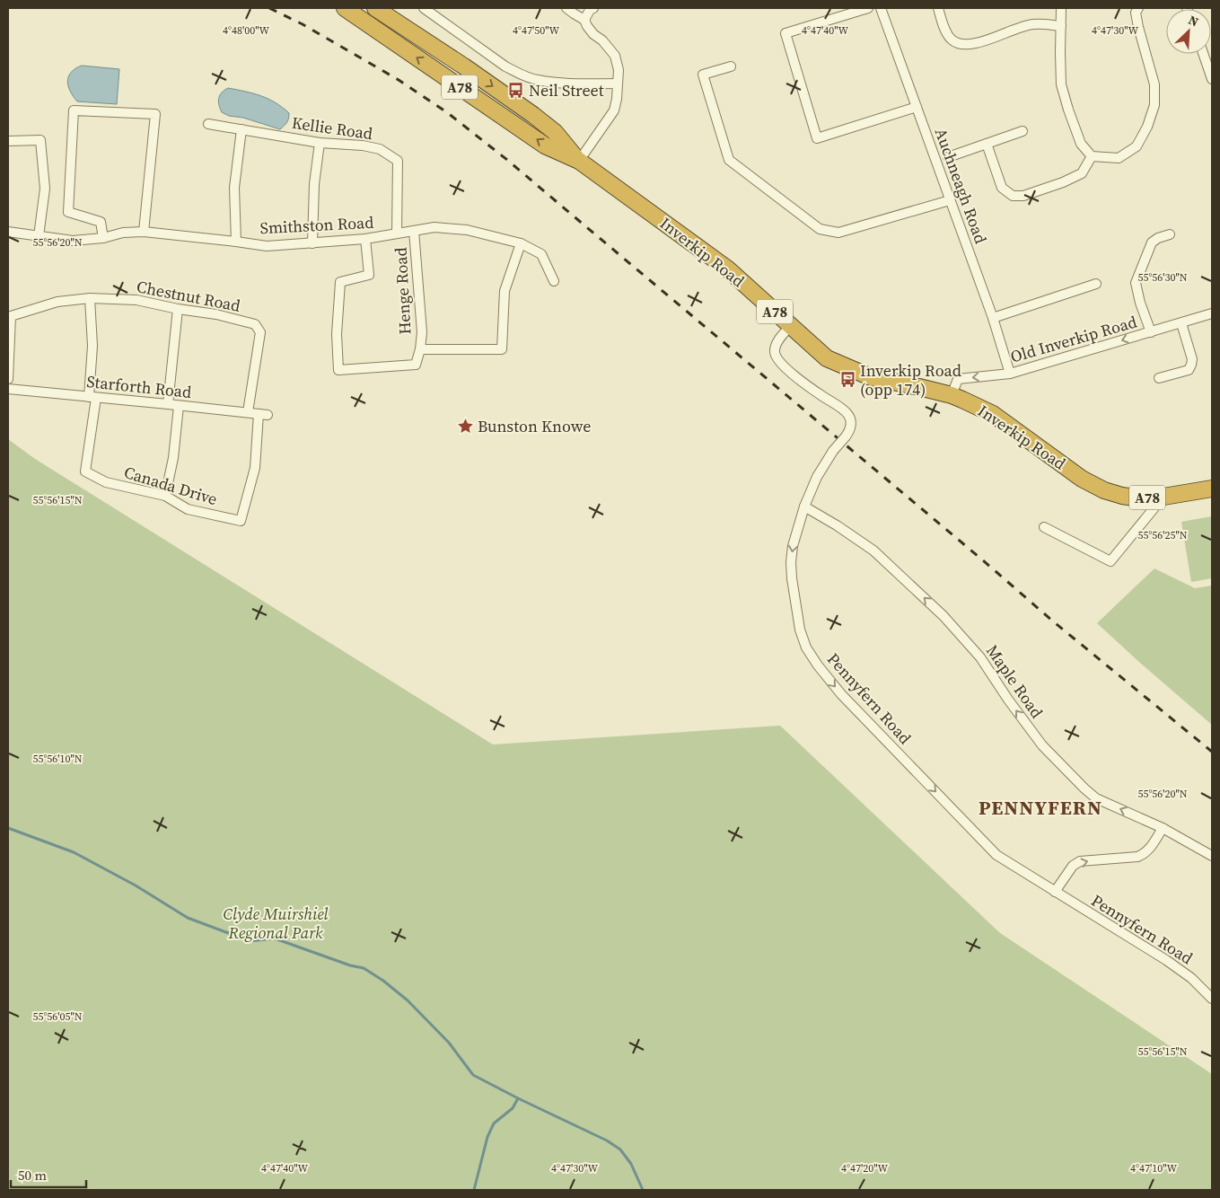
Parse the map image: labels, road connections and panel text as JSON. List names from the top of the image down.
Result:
{
  "streets": {
    "highway": ["A78", "Inverkip Road"],
    "street": [
      "Kellie Road",
      "Auchneagh Road",
      "Smithston Road",
      "Henge Road",
      "Chestnut Road",
      "Old Inverkip Road",
      "Starforth Road",
      "Canada Drive",
      "Maple Road",
      "Pennyfern Road"
    ]
  },
  "crossings": [
    ["Kellie Road", "Smithston Road"],
    ["Auchneagh Road", "Old Inverkip Road"],
    ["Smithston Road", "Henge Road"],
    ["Inverkip Road", "Old Inverkip Road"],
    ["Inverkip Road", "Pennyfern Road"],
    ["Chestnut Road", "Starforth Road"],
    ["Starforth Road", "Canada Drive"],
    ["Maple Road", "Pennyfern Road"]
  ],
  "one_way": ["Maple Road", "Pennyfern Road"],
  "districts": ["PENNYFERN"],
  "parks": ["Clyde Muirshiel Regional Park"],
  "places": {
    "bus stop": ["Neil Street", "Inverkip Road (opp 174)"],
    "place": ["Bunston Knowe"]
  },
  "scale_bar": "50 m",
  "north": "top right",
  "coordinates": [
    "4°48'00\"W",
    "4°47'50\"W",
    "4°47'40\"W",
    "4°47'30\"W",
    "55°56'20\"N",
    "55°56'30\"N",
    "55°56'15\"N",
    "55°56'25\"N",
    "55°56'10\"N",
    "55°56'05\"N",
    "4°47'20\"W",
    "4°47'10\"W"
  ]
}
